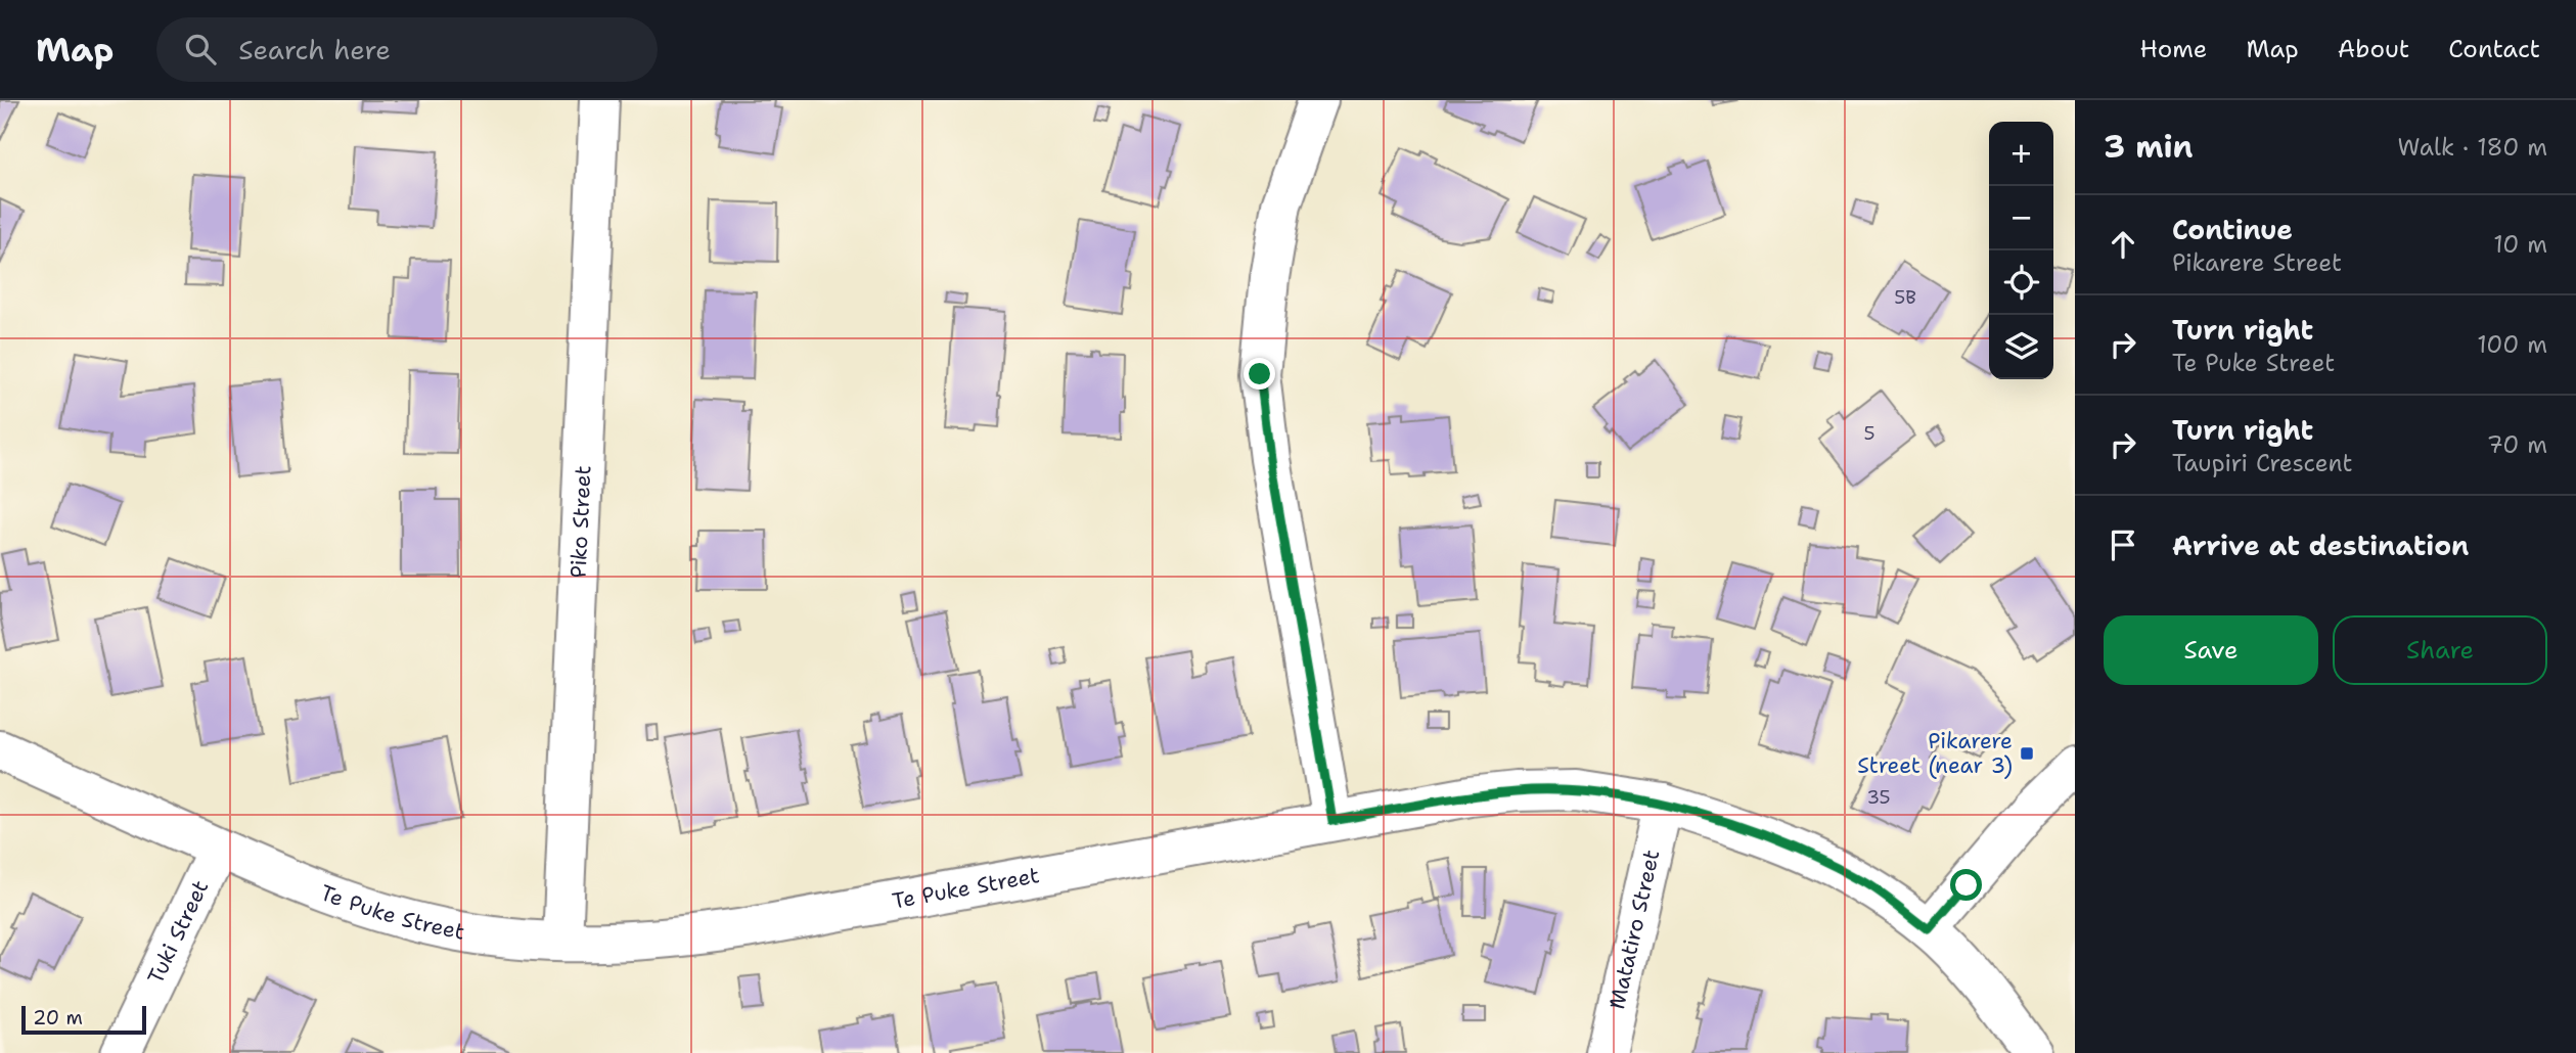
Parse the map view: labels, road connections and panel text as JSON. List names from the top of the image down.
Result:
{
  "streets": {
    "street": [
      "Piko Street",
      "Te Puke Street",
      "Matatiro Street",
      "Tuki Street"
    ]
  },
  "crossings": [
    ["Piko Street", "Te Puke Street"],
    ["Te Puke Street", "Matatiro Street"],
    ["Te Puke Street", "Tuki Street"]
  ],
  "places": {
    "transit": ["Pikarere Street (near 3)"]
  },
  "house_numbers": ["5B", "5", "35"],
  "scale_bar": "20 m",
  "page": {
    "header": "Map",
    "search": "Search here",
    "nav": [
      "Home",
      "Map",
      "About",
      "Contact"
    ],
    "heading": ["3 min", "Walk · 180 m"],
    "map_buttons": ["+", "−"],
    "list": [
      ["Continue", "Pikarere Street", "10 m"],
      ["Turn right", "Te Puke Street", "100 m"],
      ["Turn right", "Taupiri Crescent", "70 m"],
      "Arrive at destination"
    ],
    "buttons": ["Save", "Share"],
    "scale": "20 m"
  }
}
